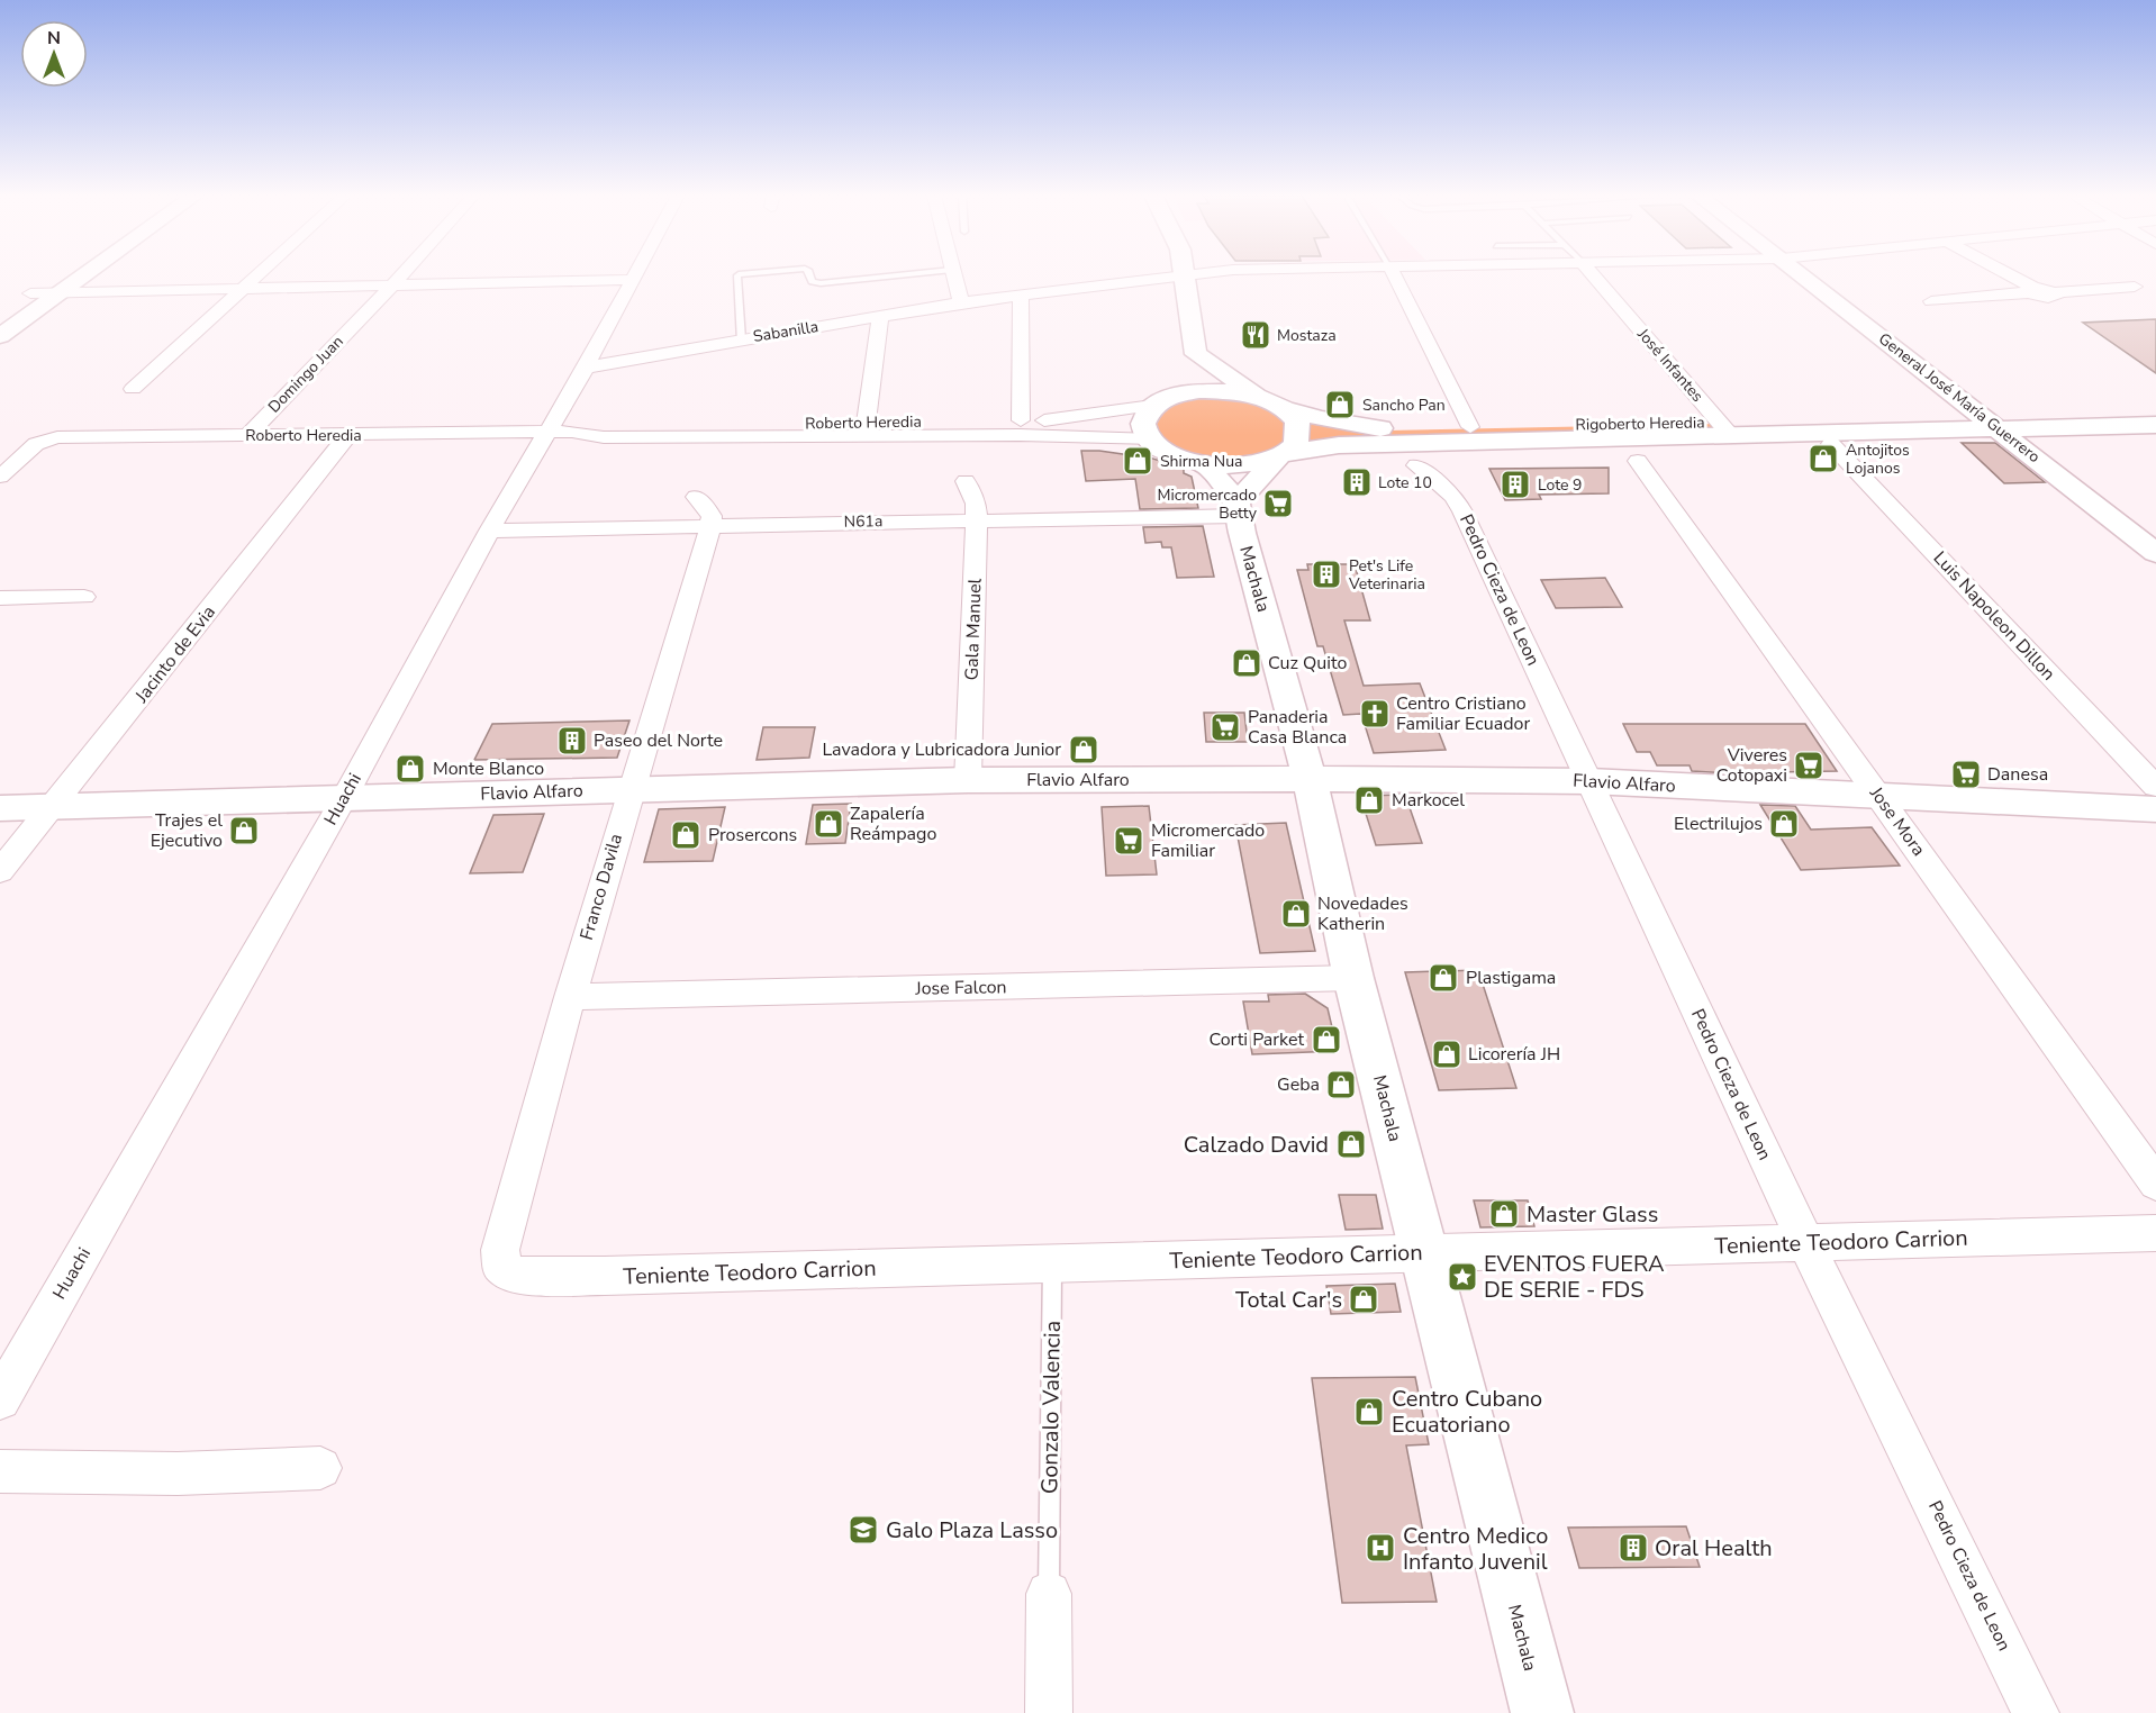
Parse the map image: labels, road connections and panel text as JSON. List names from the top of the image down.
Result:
{
  "streets": {
    "main road": [
      "General José María Guerrero",
      "Rigoberto Heredia",
      "Machala",
      "Flavio Alfaro"
    ],
    "street": [
      "Sabanilla",
      "José Infantes",
      "Domingo Juan",
      "Roberto Heredia",
      "N61a",
      "Pedro Cieza de Leon",
      "Luis Napoleon Dillon",
      "Gala Manuel",
      "Jacinto de Evia",
      "Huachi",
      "Jose Mora",
      "Franco Davila",
      "Jose Falcon",
      "Teniente Teodoro Carrion",
      "Gonzalo Valencia"
    ]
  },
  "crossings": [
    ["Sabanilla", "Huachi"],
    ["José Infantes", "Rigoberto Heredia"],
    ["Domingo Juan", "Roberto Heredia"],
    ["General José María Guerrero", "Rigoberto Heredia"],
    ["Roberto Heredia", "Rigoberto Heredia"],
    ["Roberto Heredia", "Jacinto de Evia"],
    ["Roberto Heredia", "Huachi"],
    ["Rigoberto Heredia", "Machala"],
    ["N61a", "Machala"],
    ["N61a", "Gala Manuel"],
    ["N61a", "Huachi"],
    ["N61a", "Franco Davila"],
    ["Machala", "Flavio Alfaro"],
    ["Machala", "Jose Falcon"],
    ["Machala", "Teniente Teodoro Carrion"],
    ["Pedro Cieza de Leon", "Flavio Alfaro"],
    ["Pedro Cieza de Leon", "Teniente Teodoro Carrion"],
    ["Gala Manuel", "Flavio Alfaro"],
    ["Jacinto de Evia", "Flavio Alfaro"],
    ["Flavio Alfaro", "Huachi"],
    ["Flavio Alfaro", "Jose Mora"],
    ["Flavio Alfaro", "Franco Davila"],
    ["Franco Davila", "Jose Falcon"],
    ["Franco Davila", "Teniente Teodoro Carrion"],
    ["Teniente Teodoro Carrion", "Gonzalo Valencia"]
  ],
  "places": {
    "restaurant": ["Mostaza"],
    "shop": [
      "Sancho Pan",
      "Antojitos Lojanos",
      "Shirma Nua",
      "Cuz Quito",
      "Lavadora y Lubricadora Junior",
      "Monte Blanco",
      "Markocel",
      "Zapalería Reámpago",
      "Electrilujos",
      "Trajes el Ejecutivo",
      "Prosercons",
      "Novedades Katherin",
      "Plastigama",
      "Corti Parket",
      "Licorería JH",
      "Geba",
      "Calzado David",
      "Master Glass",
      "Total Car's",
      "Centro Cubano Ecuatoriano"
    ],
    "building": [
      "Lote 10",
      "Lote 9",
      "Pet's Life Veterinaria",
      "Paseo del Norte",
      "Oral Health"
    ],
    "supermarket": [
      "Micromercado Betty",
      "Panaderia Casa Blanca",
      "Viveres Cotopaxi",
      "Danesa",
      "Micromercado Familiar"
    ],
    "church": ["Centro Cristiano Familiar Ecuador"],
    "place": ["EVENTOS FUERA DE SERIE - FDS"],
    "school or university": ["Galo Plaza Lasso"],
    "hospital": ["Centro Medico Infanto Juvenil"]
  },
  "north": "top"
}
